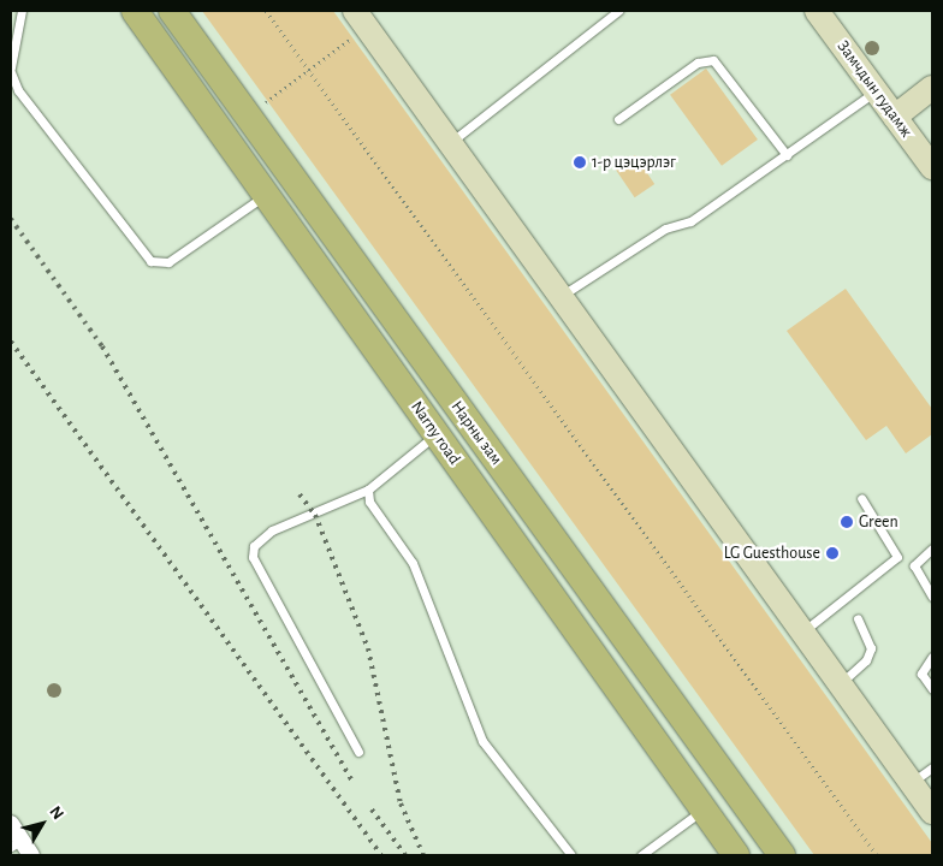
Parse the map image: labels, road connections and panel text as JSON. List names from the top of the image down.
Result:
{
  "streets": {
    "main road": ["Narny road", "Нарны зам"],
    "street": ["Замчдын гудамж"]
  },
  "places": ["1-р цэцэрлэг", "Green", "LG Guesthouse"],
  "north": "top right"
}
